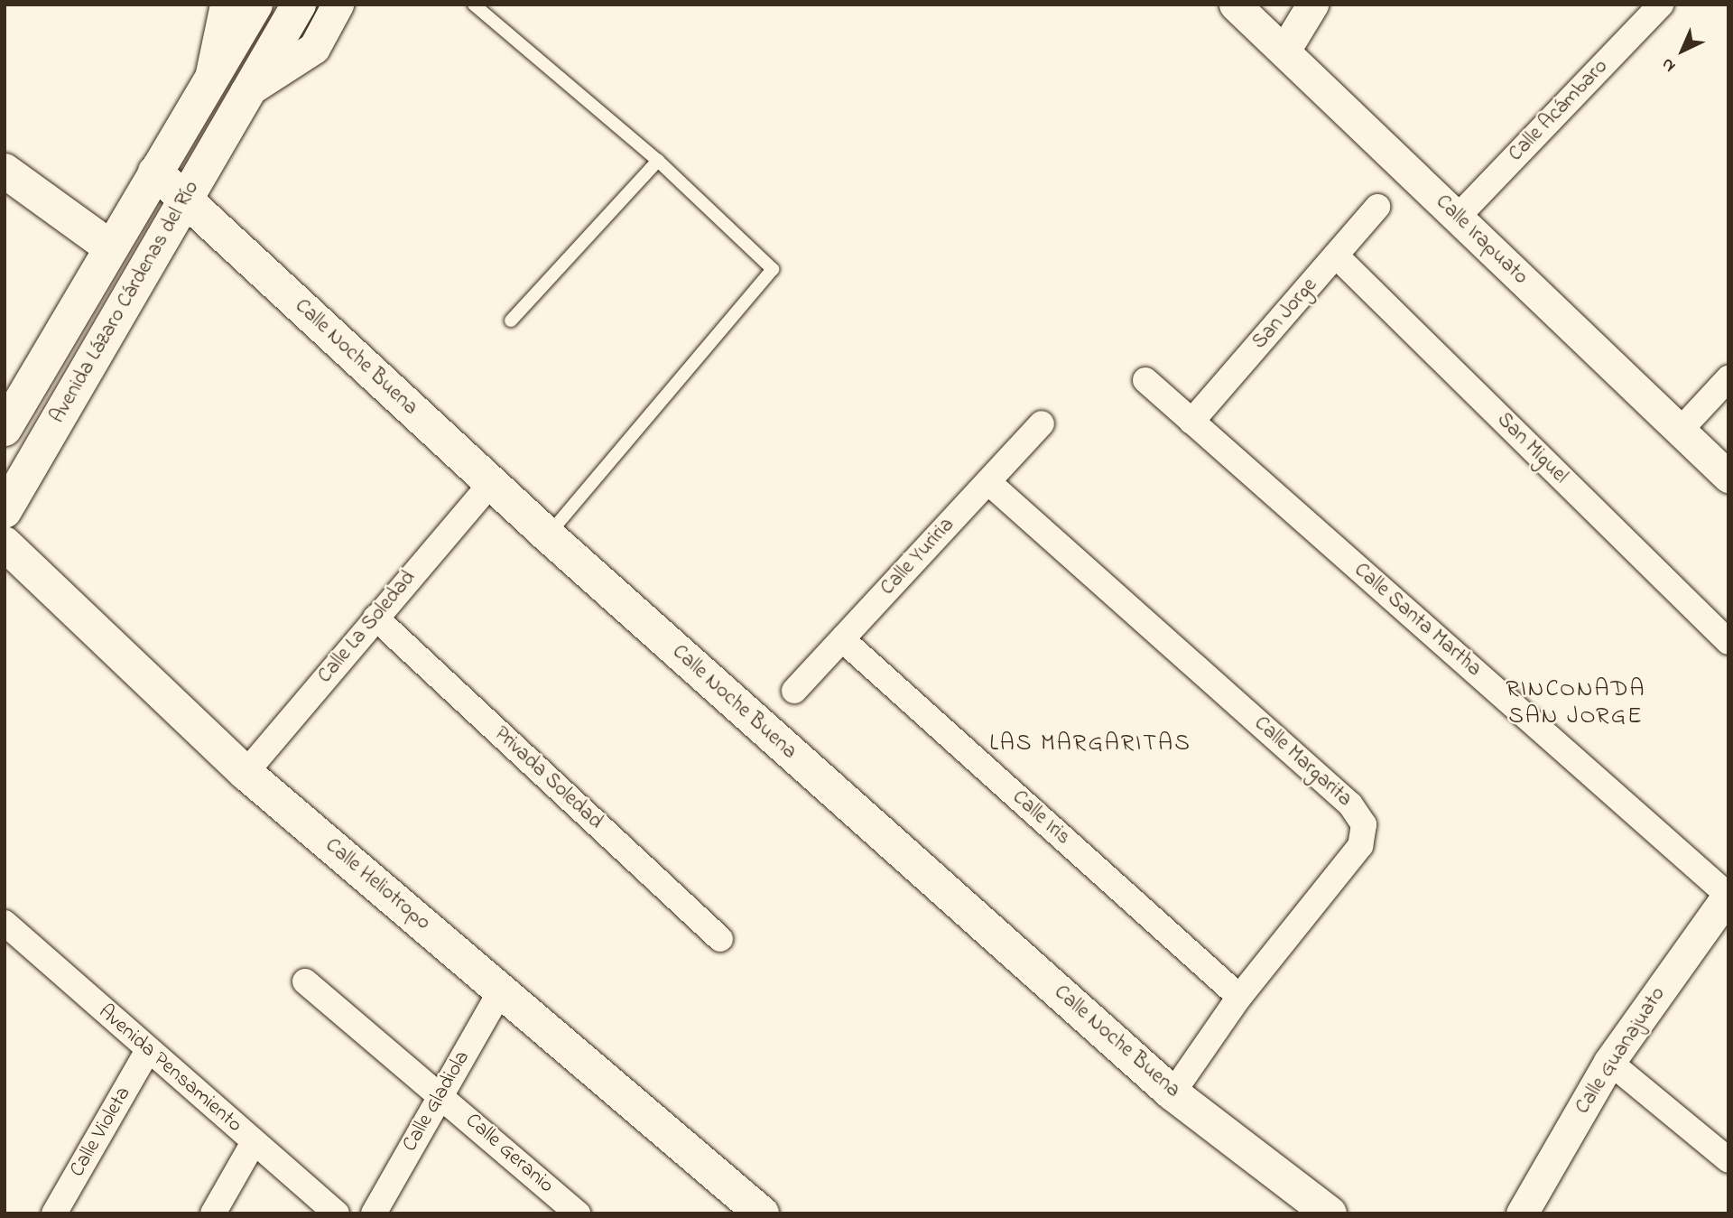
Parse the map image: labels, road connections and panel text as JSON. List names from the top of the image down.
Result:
{
  "streets": {
    "main road": ["Avenida Lázaro Cárdenas del Río", "Calle Noche Buena", "Calle Heliotropo"],
    "street": [
      "Calle Acámbaro",
      "Calle Irapuato",
      "San Jorge",
      "San Miguel",
      "Calle Yuriria",
      "Calle Santa Martha",
      "Calle La Soledad",
      "Calle Margarita",
      "Privada Soledad",
      "Calle Iris",
      "Calle Guanajuato",
      "Avenida Pensamiento",
      "Calle Gladiola",
      "Calle Violeta",
      "Calle Geranio"
    ]
  },
  "crossings": [
    ["Calle Acámbaro", "Calle Irapuato"],
    ["Avenida Lázaro Cárdenas del Río", "Calle Noche Buena"],
    ["San Jorge", "San Miguel"],
    ["San Jorge", "Calle Santa Martha"],
    ["Calle Noche Buena", "Calle La Soledad"],
    ["Calle Noche Buena", "Calle Margarita"],
    ["Calle Yuriria", "Calle Margarita"],
    ["Calle Yuriria", "Calle Iris"],
    ["Calle Santa Martha", "Calle Guanajuato"],
    ["Calle La Soledad", "Privada Soledad"],
    ["Calle La Soledad", "Calle Heliotropo"],
    ["Calle Margarita", "Calle Iris"],
    ["Calle Heliotropo", "Calle Gladiola"],
    ["Avenida Pensamiento", "Calle Violeta"],
    ["Calle Gladiola", "Calle Geranio"]
  ],
  "districts": ["RINCONADA SAN JORGE", "LAS MARGARITAS"],
  "north": "bottom left"
}
